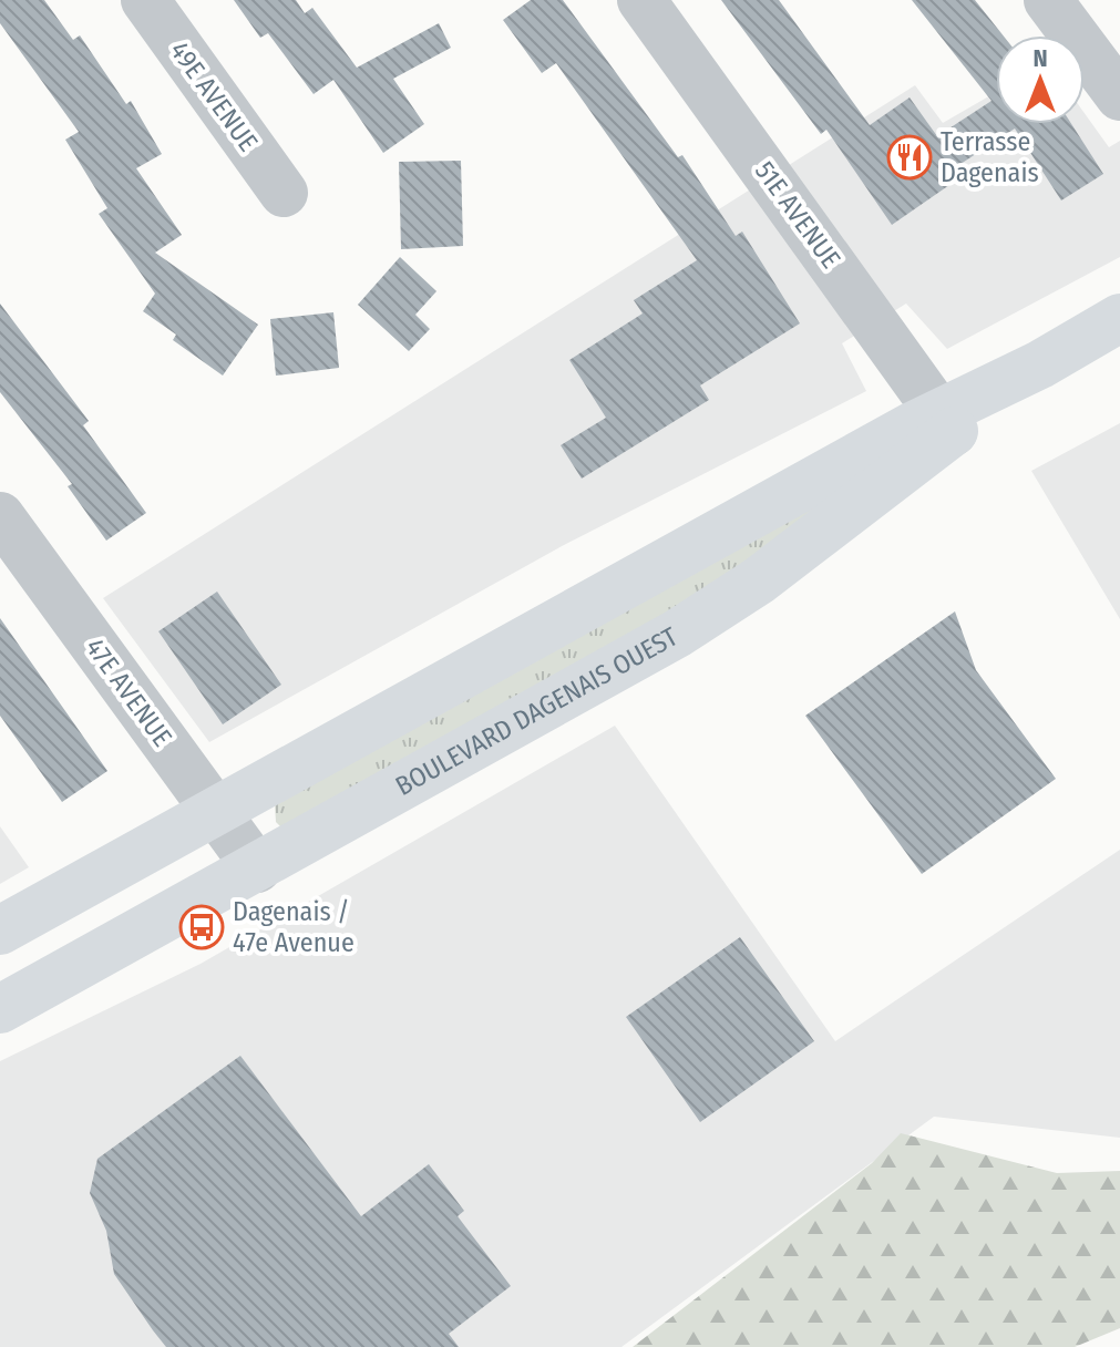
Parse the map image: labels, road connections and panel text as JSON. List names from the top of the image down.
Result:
{
  "streets": {
    "main road": ["BOULEVARD DAGENAIS OUEST"],
    "street": ["49E AVENUE", "51E AVENUE", "47E AVENUE"]
  },
  "crossings": [
    ["51E AVENUE", "BOULEVARD DAGENAIS OUEST"],
    ["47E AVENUE", "BOULEVARD DAGENAIS OUEST"]
  ],
  "places": {
    "restaurant": ["Terrasse Dagenais"],
    "bus stop": ["Dagenais / 47e Avenue"]
  },
  "north": "top"
}
